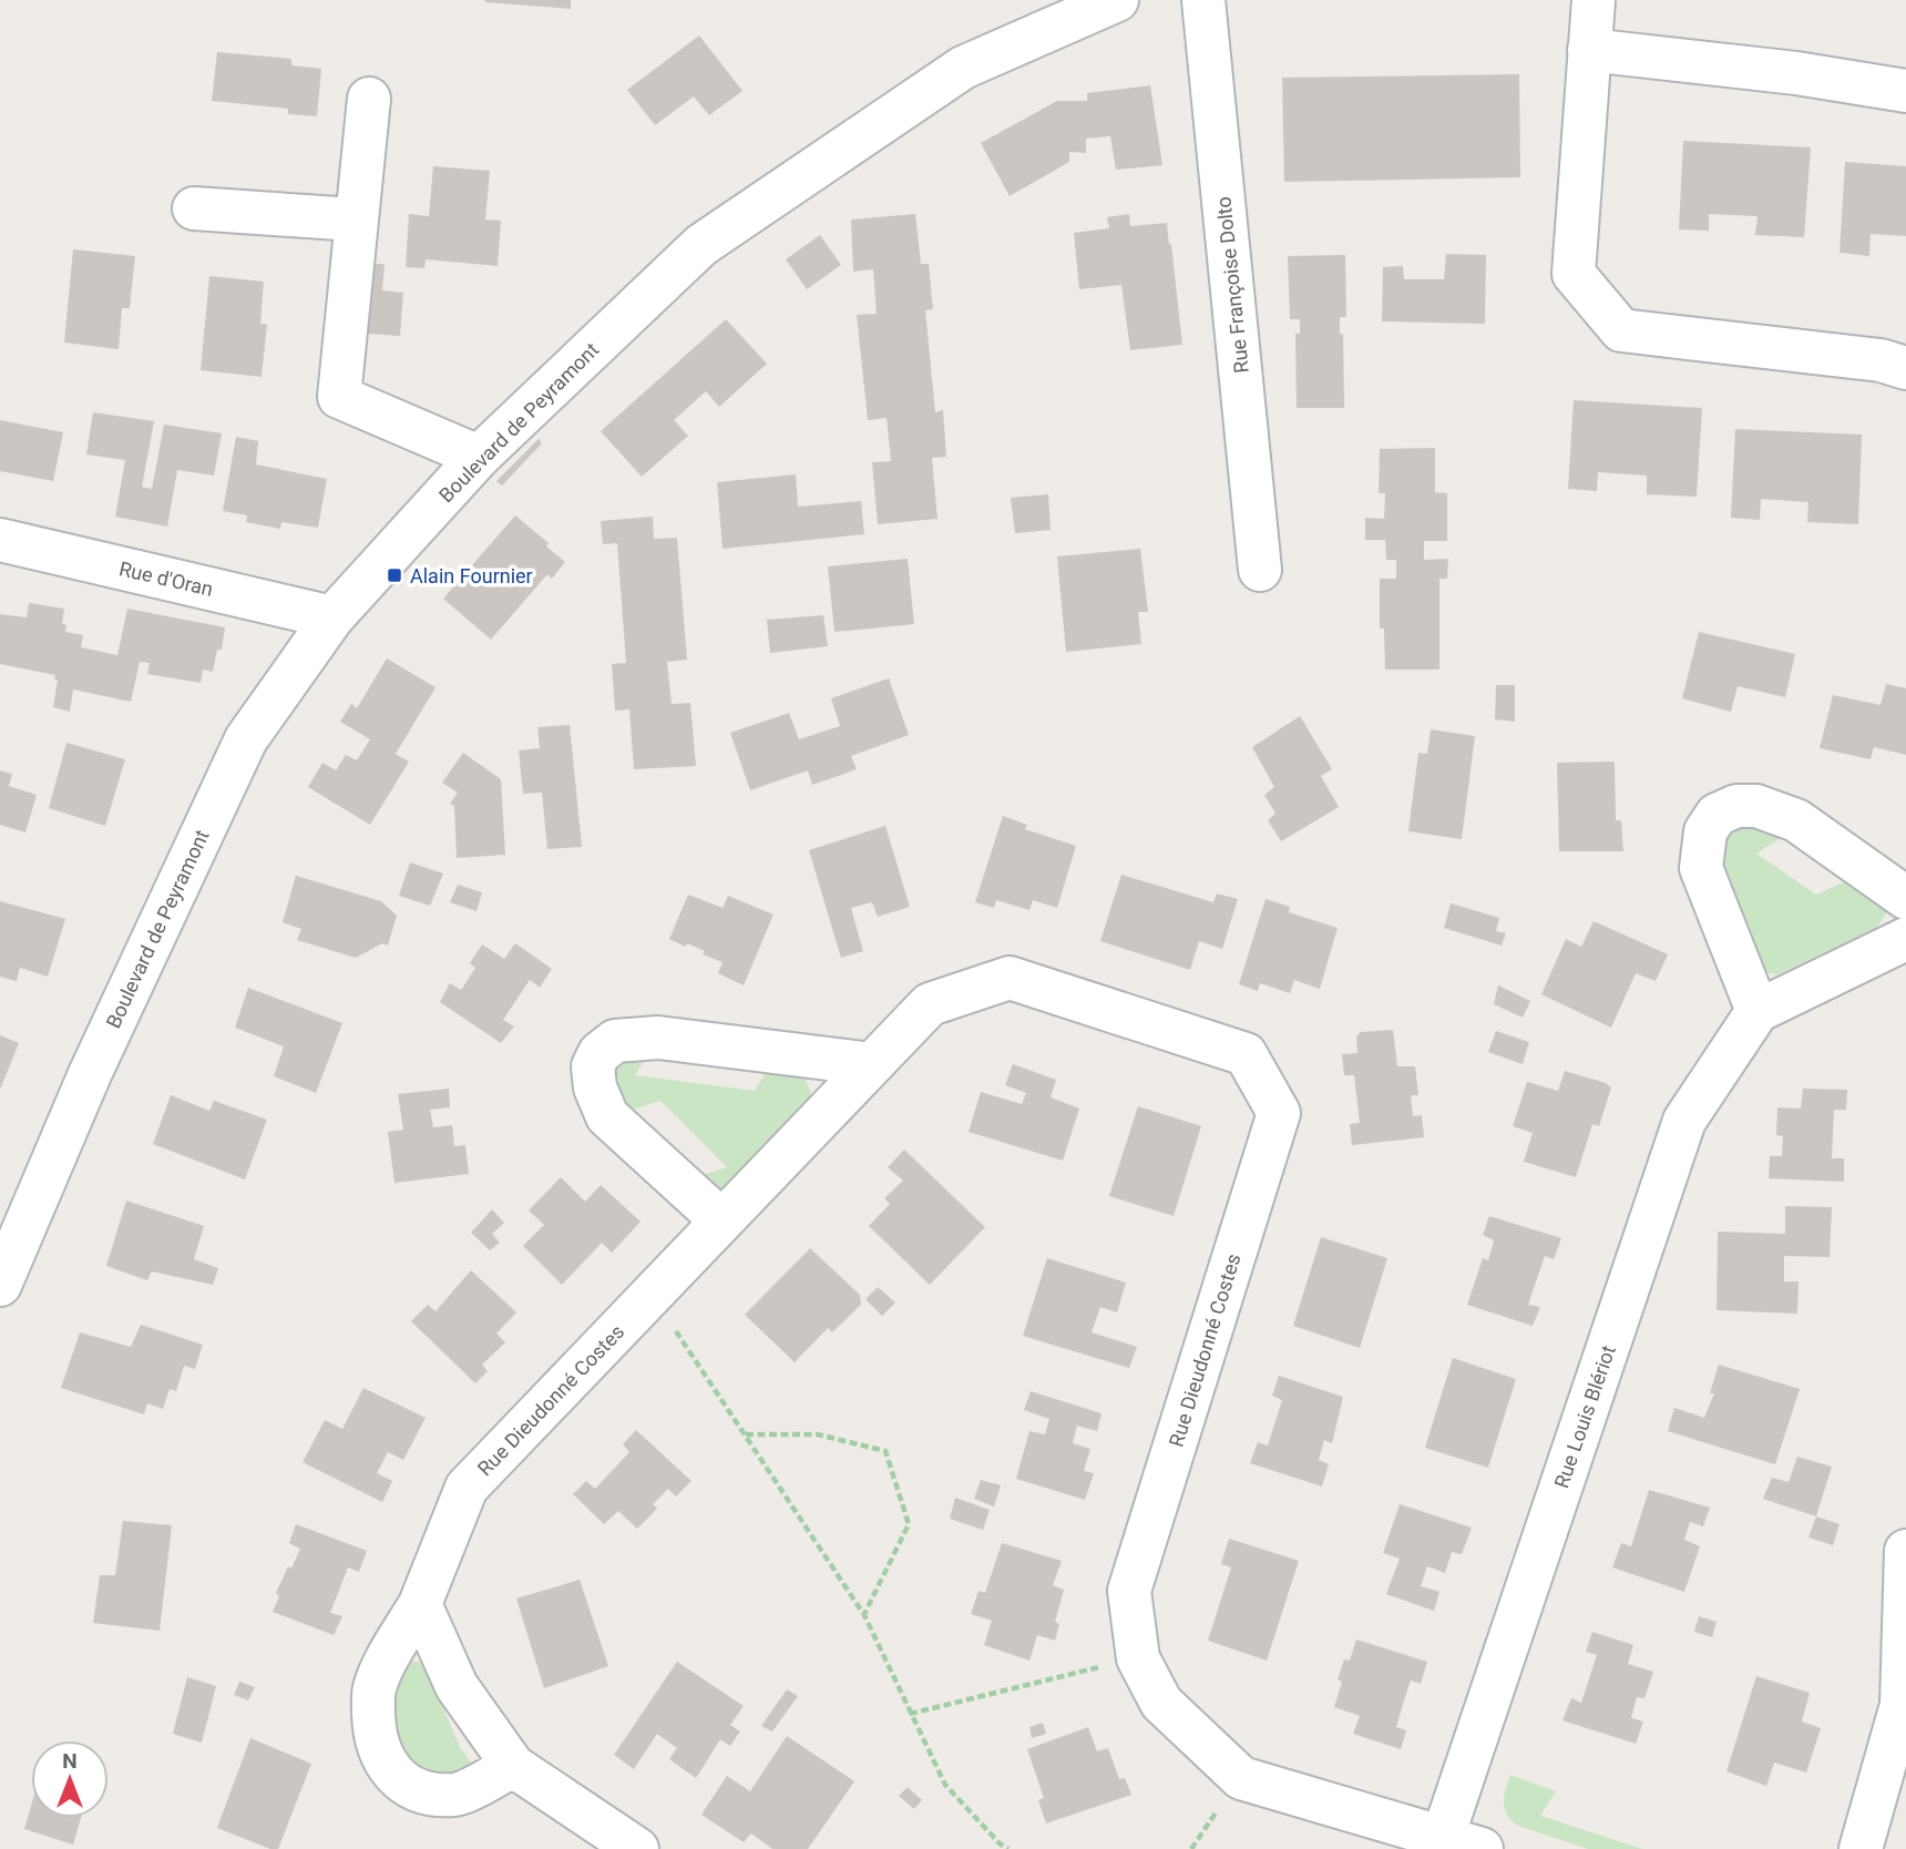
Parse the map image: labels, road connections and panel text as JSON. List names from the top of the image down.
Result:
{
  "streets": {
    "street": [
      "Rue Françoise Dolto",
      "Boulevard de Peyramont",
      "Rue d'Oran",
      "Rue Dieudonné Costes",
      "Rue Louis Blériot"
    ]
  },
  "crossings": [
    ["Boulevard de Peyramont", "Rue d'Oran"],
    ["Rue Dieudonné Costes", "Rue Louis Blériot"]
  ],
  "places": {
    "transit": ["Alain Fournier"]
  },
  "north": "top"
}
